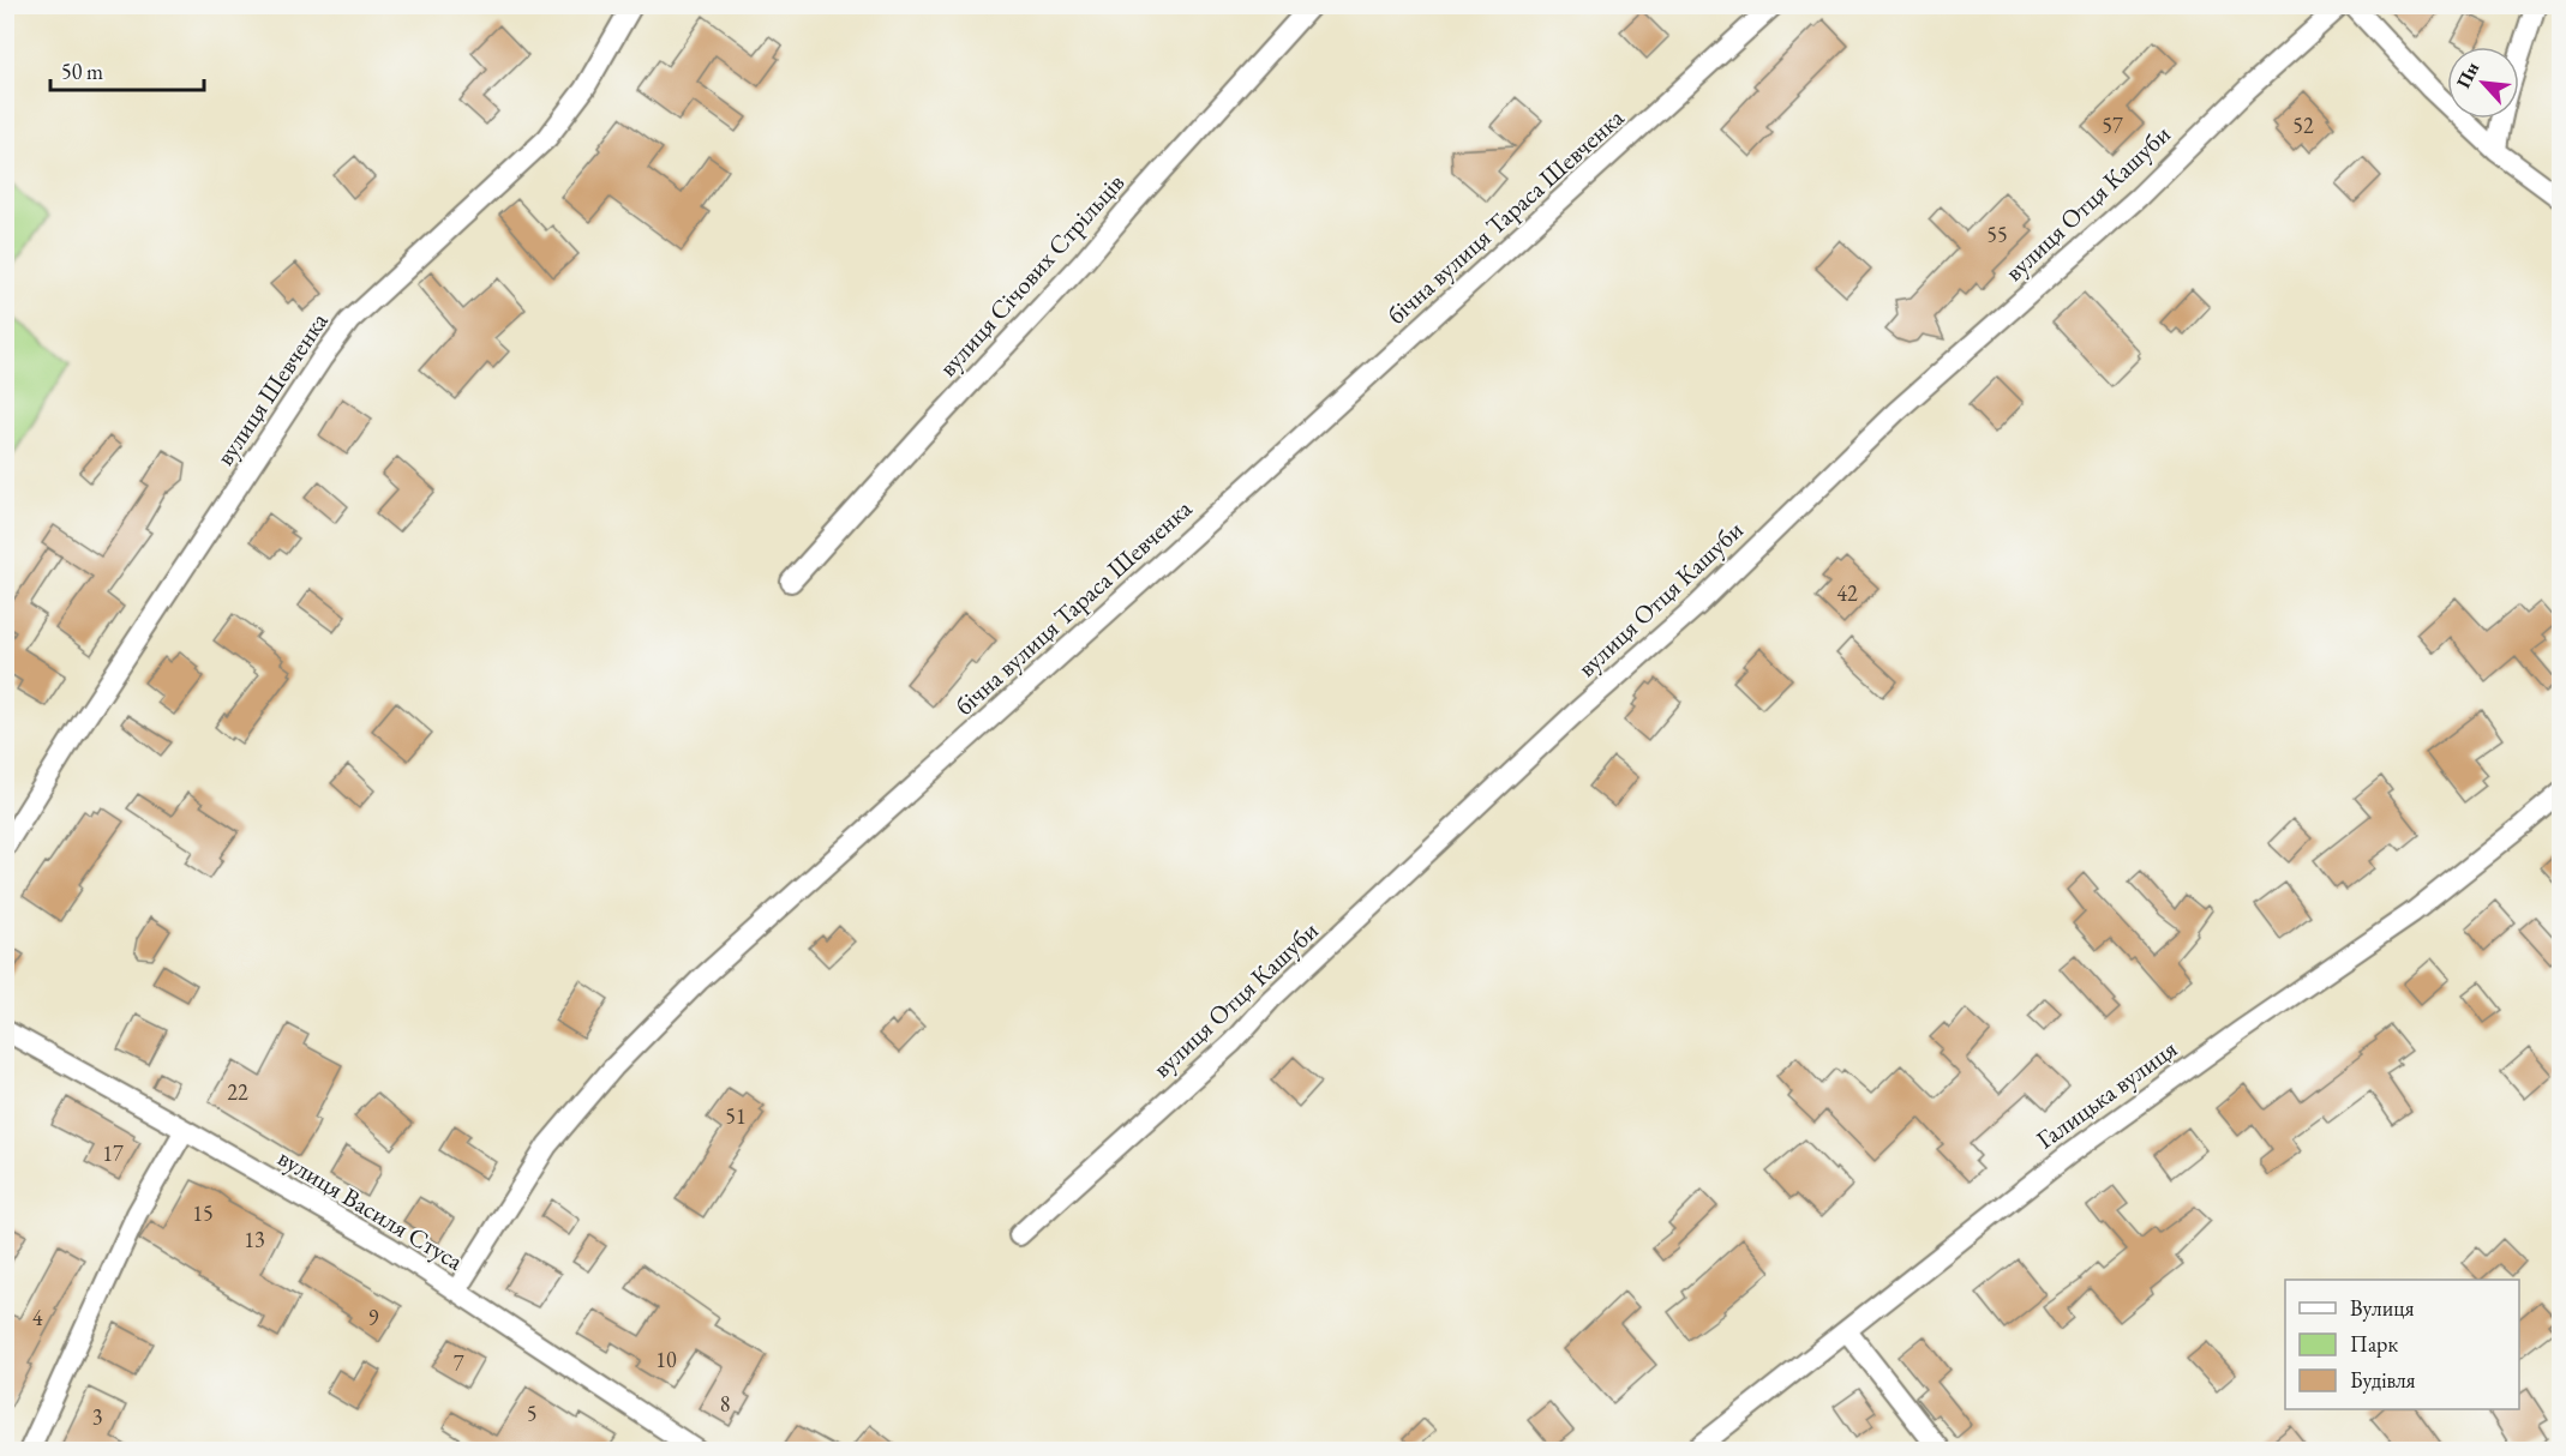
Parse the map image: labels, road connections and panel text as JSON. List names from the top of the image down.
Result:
{
  "streets": {
    "street": [
      "вулиця Отця Кашуби",
      "бічна вулиця Тараса Шевченка",
      "вулиця Січових Стрільців",
      "вулиця Шевченка",
      "Галицька вулиця",
      "вулиця Василя Стуса"
    ]
  },
  "crossings": [
    ["бічна вулиця Тараса Шевченка", "вулиця Василя Стуса"]
  ],
  "house_numbers": [
    "57",
    "52",
    "55",
    "42",
    "22",
    "51",
    "17",
    "15",
    "13",
    "4",
    "9",
    "10",
    "7",
    "8",
    "5",
    "3"
  ],
  "legend": ["Вулиця", "Парк", "Будівля"],
  "scale_bar": "50 m",
  "north": "top left"
}
